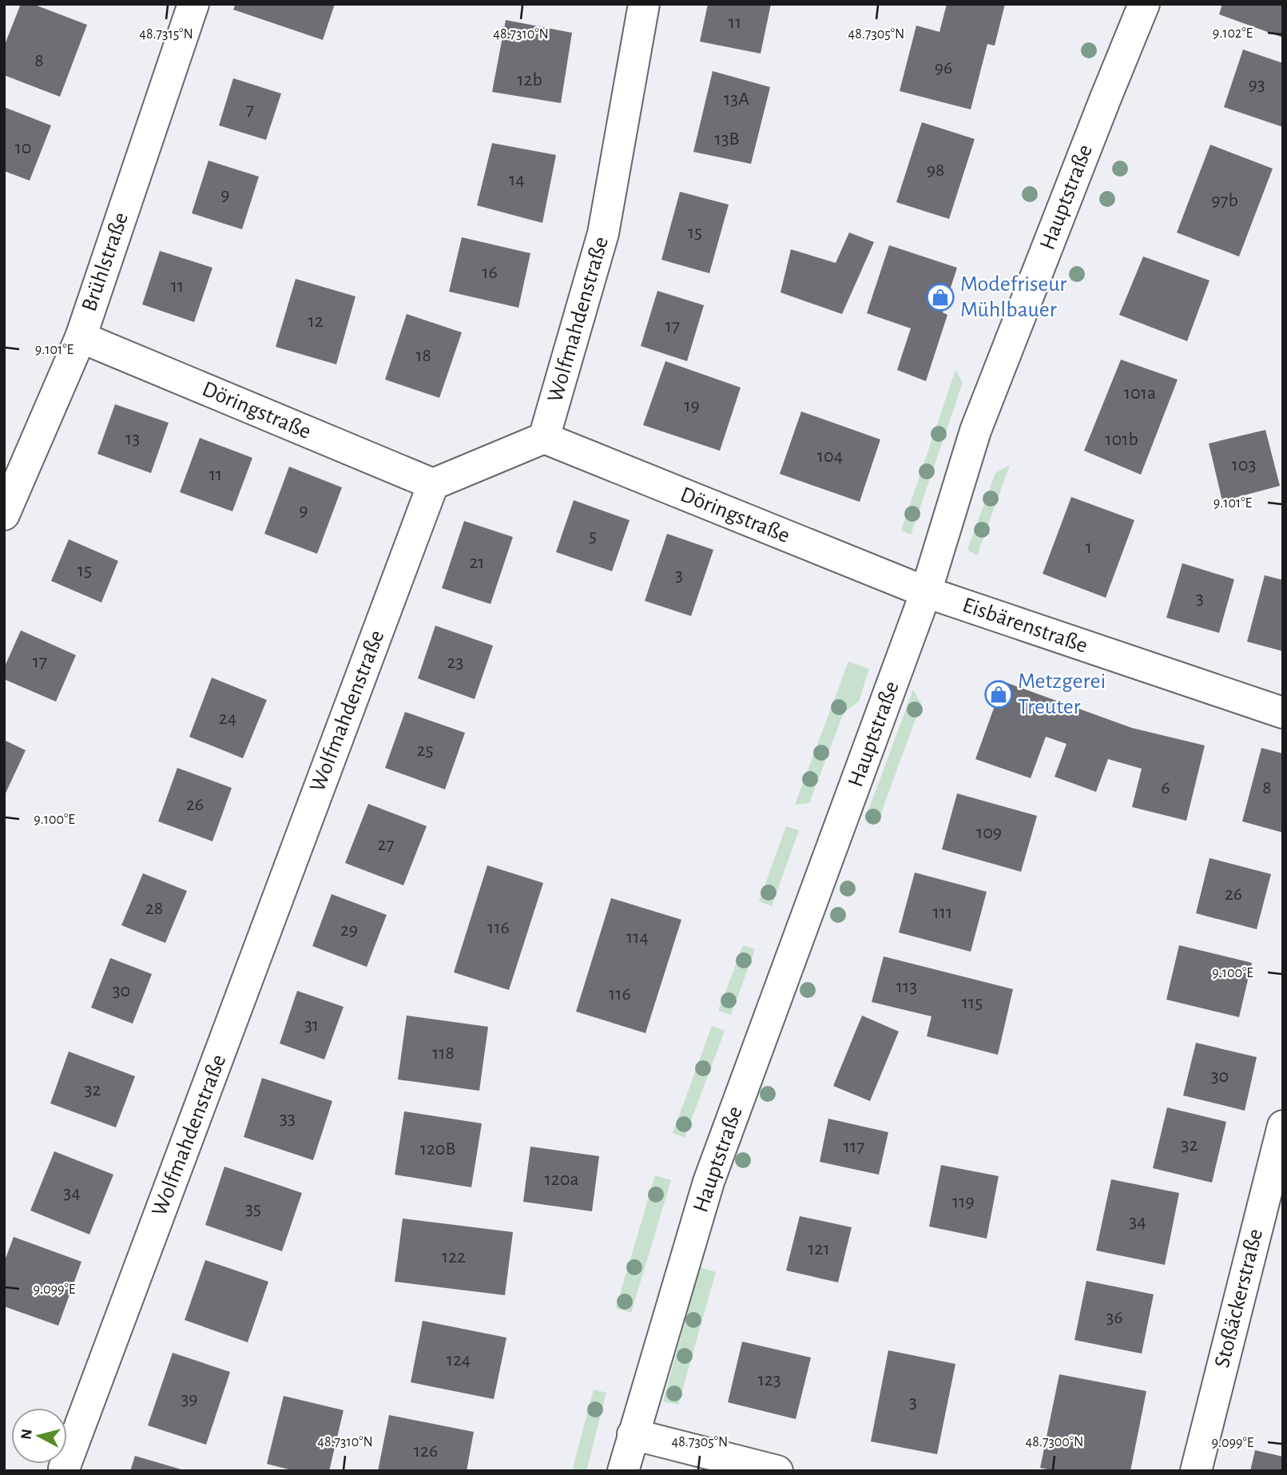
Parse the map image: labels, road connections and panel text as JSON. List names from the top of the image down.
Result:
{
  "streets": {
    "street": [
      "Hauptstraße",
      "Brühlstraße",
      "Wolfmahdenstraße",
      "Döringstraße",
      "Eisbärenstraße",
      "Stoßäckerstraße"
    ]
  },
  "crossings": [
    ["Hauptstraße", "Döringstraße"],
    ["Hauptstraße", "Eisbärenstraße"],
    ["Brühlstraße", "Döringstraße"],
    ["Wolfmahdenstraße", "Döringstraße"],
    ["Döringstraße", "Eisbärenstraße"]
  ],
  "places": {
    "shop": ["Modefriseur Mühlbauer", "Metzgerei Treuter"]
  },
  "house_numbers": [
    "11",
    "8",
    "96",
    "12b",
    "93",
    "13A",
    "7",
    "13B",
    "10",
    "98",
    "14",
    "9",
    "97b",
    "15",
    "16",
    "11",
    "12",
    "17",
    "18",
    "101a",
    "19",
    "13",
    "101b",
    "104",
    "103",
    "11",
    "9",
    "5",
    "1",
    "21",
    "15",
    "3",
    "3",
    "17",
    "23",
    "24",
    "25",
    "6",
    "8",
    "26",
    "109",
    "27",
    "26",
    "28",
    "111",
    "116",
    "29",
    "114",
    "113",
    "30",
    "116",
    "115",
    "31",
    "118",
    "30",
    "32",
    "33",
    "32",
    "117",
    "120B",
    "120a",
    "34",
    "119",
    "35",
    "34",
    "121",
    "122",
    "36",
    "124",
    "123",
    "39",
    "3",
    "126"
  ],
  "north": "left",
  "coordinates": [
    "9.102°E",
    "48.7310°N",
    "48.7305°N",
    "48.7315°N",
    "9.101°E",
    "9.100°E",
    "9.099°E",
    "48.7300°N"
  ]
}
